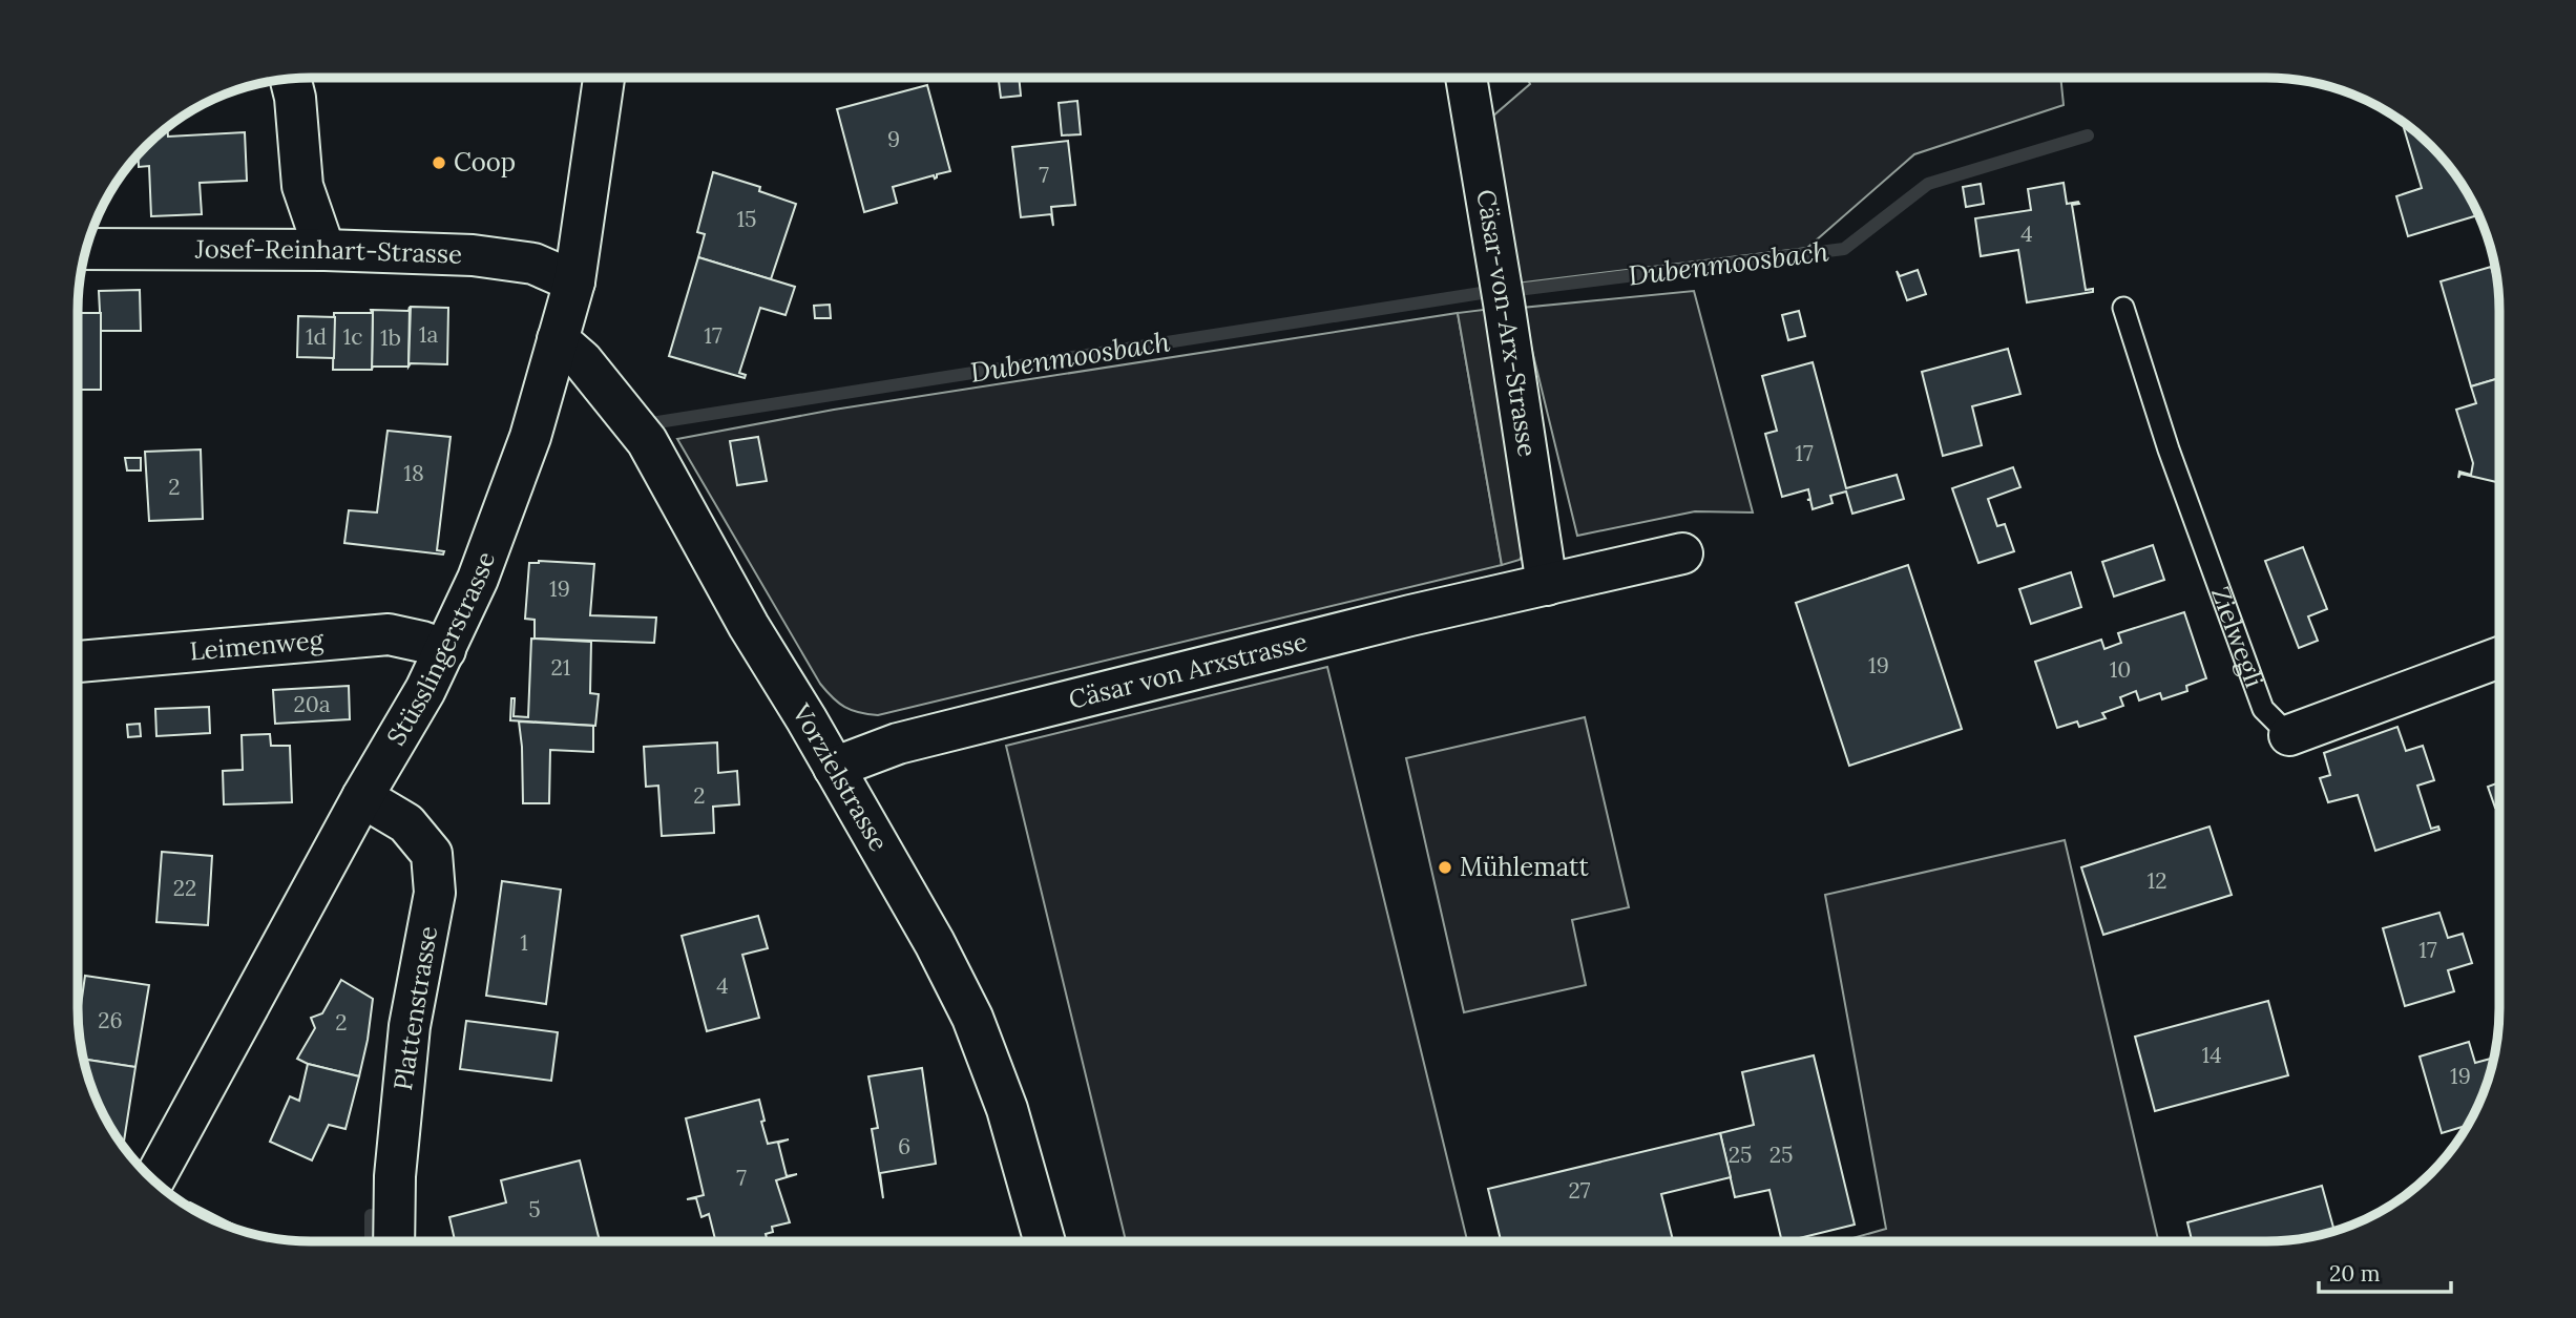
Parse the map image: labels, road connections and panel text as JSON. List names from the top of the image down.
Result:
{
  "streets": {
    "street": [
      "Josef-Reinhart-Strasse",
      "Cäsar-von-Arx-Strasse",
      "Zielwegli",
      "Leimenweg",
      "Stüsslingerstrasse",
      "Cäsar von Arxstrasse",
      "Vorzielstrasse",
      "Plattenstrasse"
    ]
  },
  "crossings": [
    ["Josef-Reinhart-Strasse", "Stüsslingerstrasse"],
    ["Cäsar-von-Arx-Strasse", "Cäsar von Arxstrasse"],
    ["Leimenweg", "Stüsslingerstrasse"],
    ["Stüsslingerstrasse", "Vorzielstrasse"],
    ["Stüsslingerstrasse", "Plattenstrasse"],
    ["Cäsar von Arxstrasse", "Vorzielstrasse"]
  ],
  "water": ["Dubenmoosbach"],
  "places": ["Coop", "Mühlematt"],
  "house_numbers": [
    "9",
    "7",
    "15",
    "4",
    "1a",
    "17",
    "1d",
    "1c",
    "1b",
    "17",
    "18",
    "2",
    "19",
    "19",
    "21",
    "10",
    "20a",
    "2",
    "12",
    "22",
    "1",
    "17",
    "4",
    "26",
    "2",
    "14",
    "19",
    "6",
    "25",
    "25",
    "7",
    "27",
    "5"
  ],
  "scale_bar": "20 m"
}
